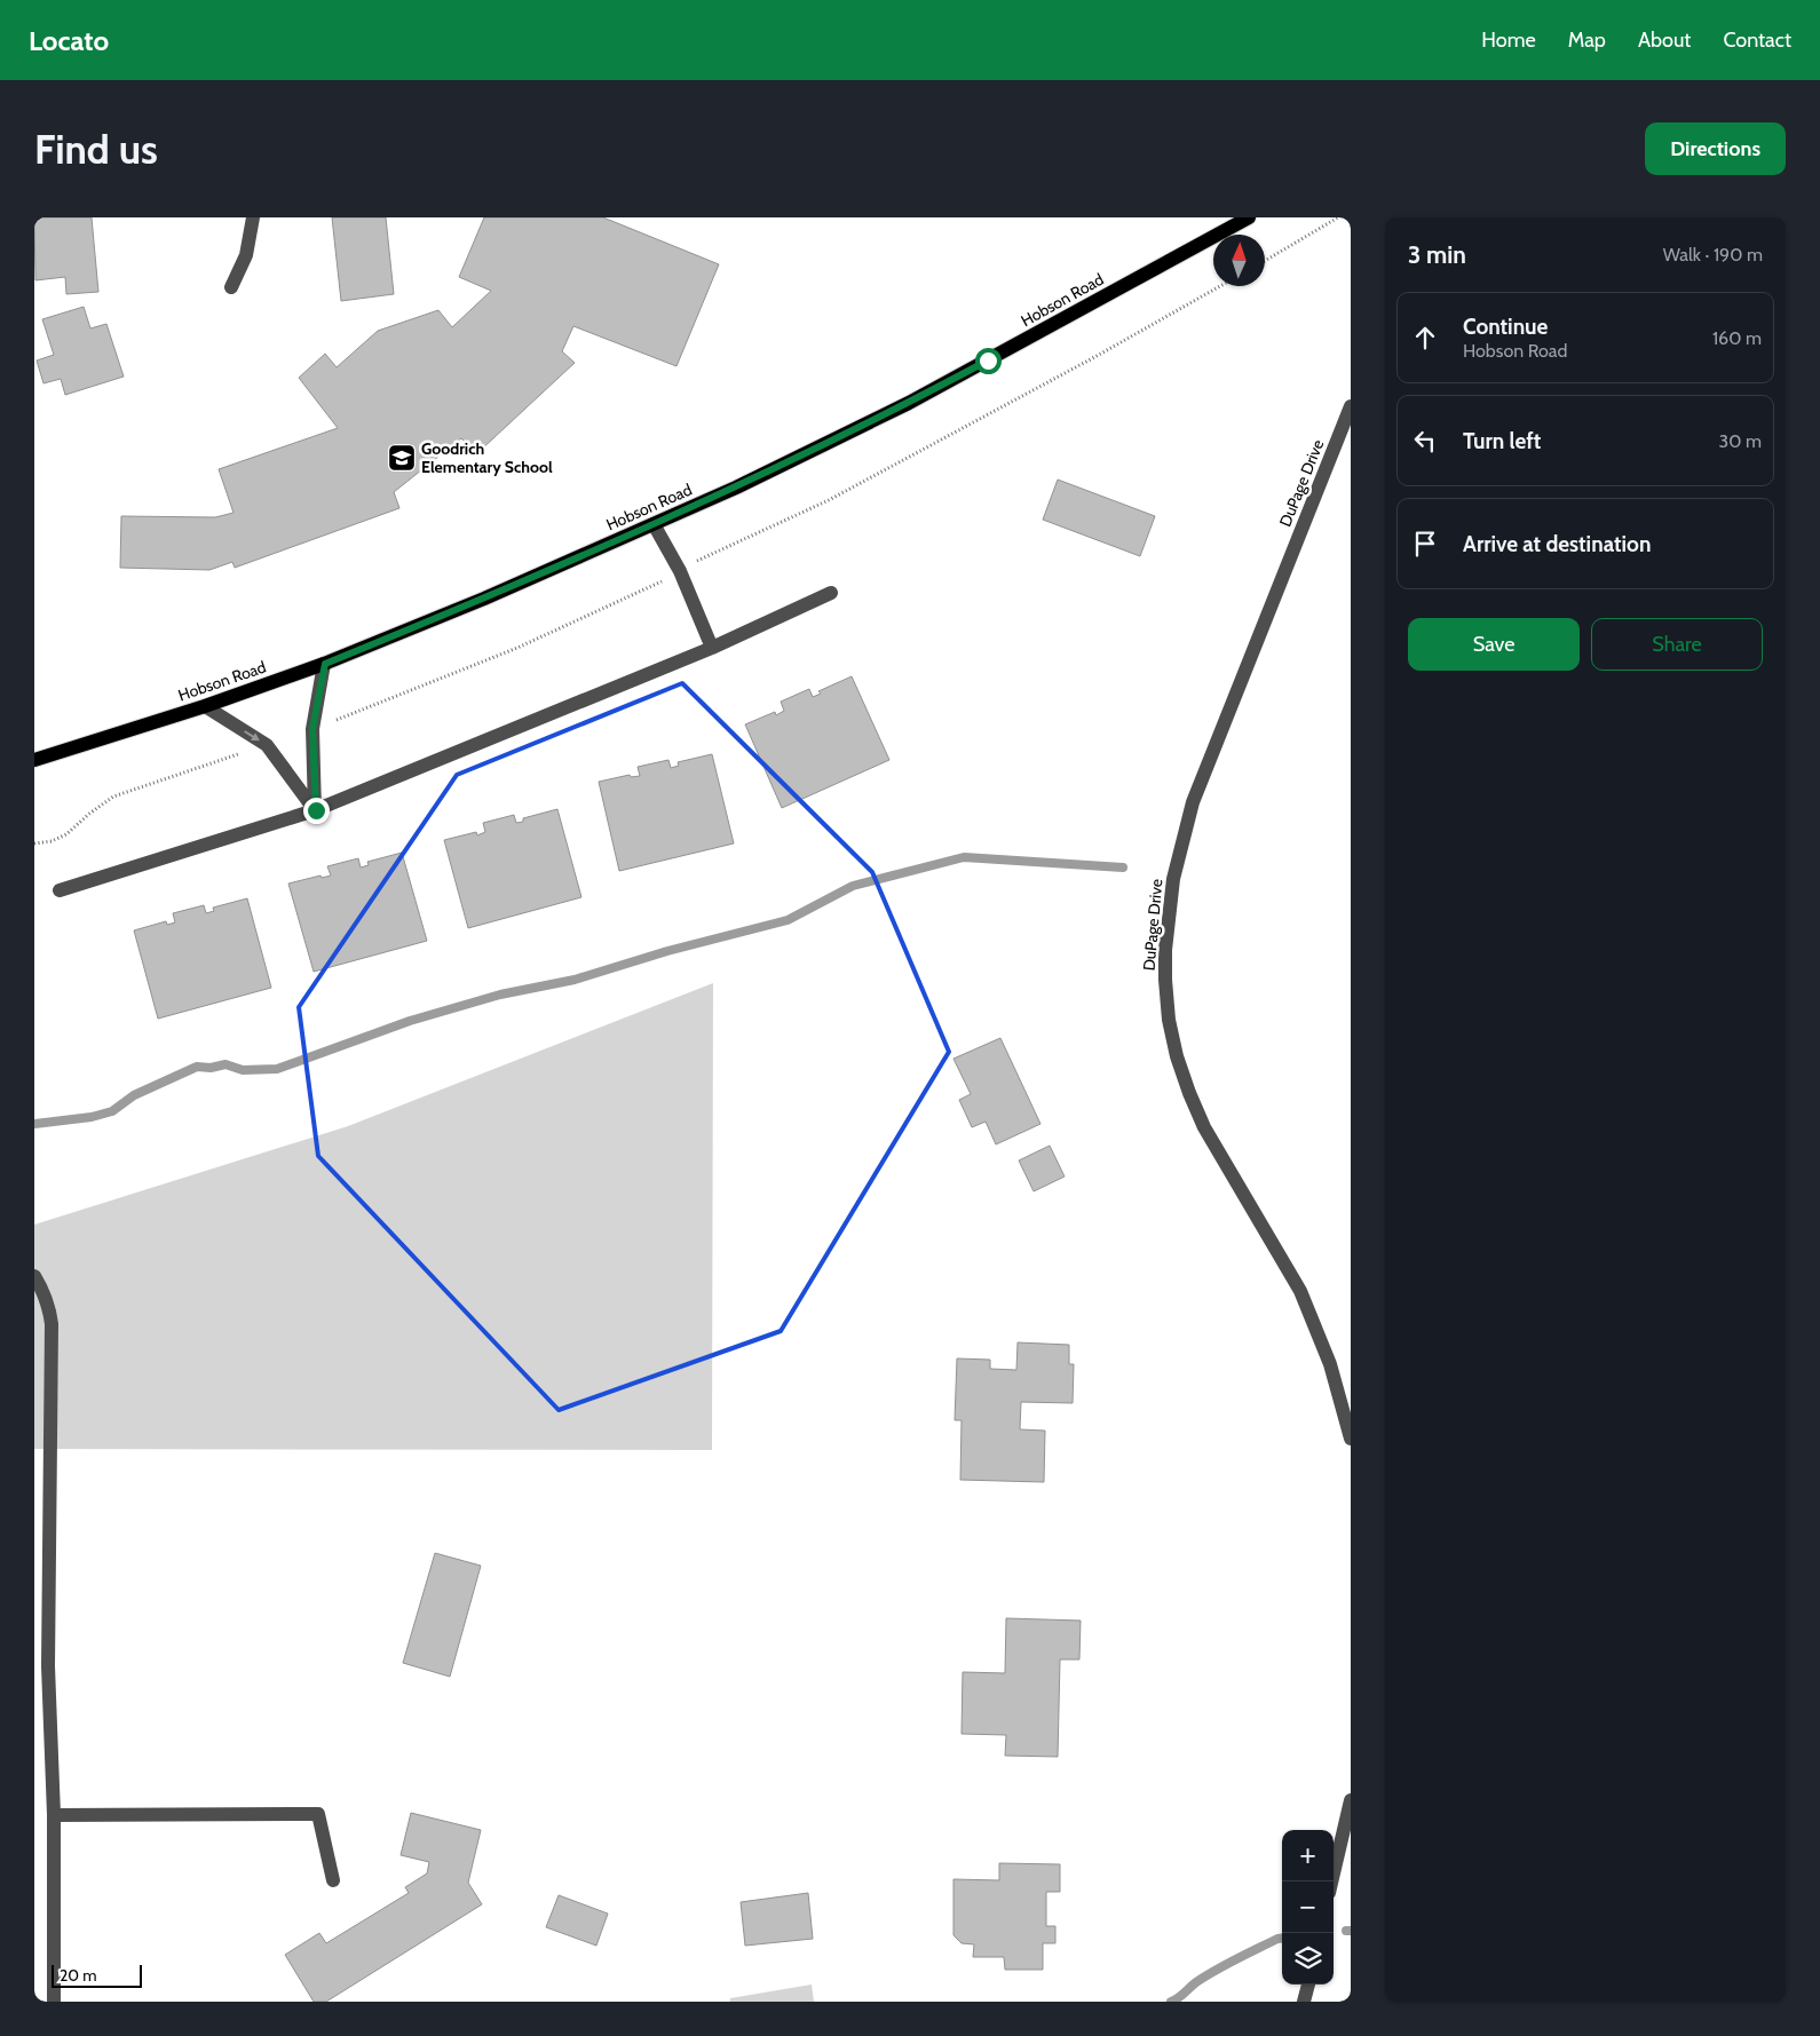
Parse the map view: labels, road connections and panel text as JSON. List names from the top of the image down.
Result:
{
  "streets": {
    "main road": ["Hobson Road"],
    "street": ["DuPage Drive"]
  },
  "places": {
    "school or university": ["Goodrich Elementary School"]
  },
  "scale_bar": "20 m",
  "north": "top",
  "page": {
    "header": "Locato",
    "nav": [
      "Home",
      "Map",
      "About",
      "Contact"
    ],
    "buttons": [
      "Directions",
      ["Save", "Share"]
    ],
    "title": "Find us",
    "heading": ["3 min", "Walk · 190 m"],
    "list": [
      ["Continue", "Hobson Road", "160 m"],
      ["Turn left", "30 m"],
      "Arrive at destination"
    ],
    "map_buttons": ["+", "−"],
    "scale": "20 m"
  }
}
